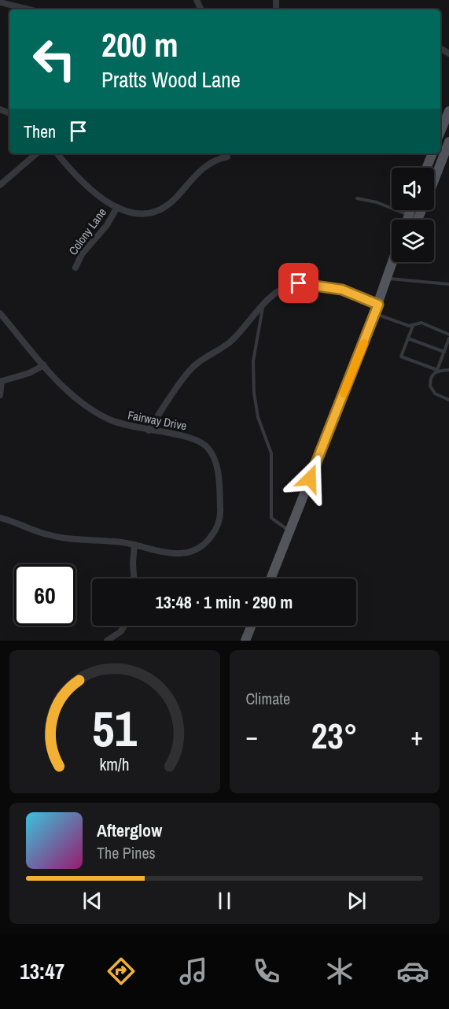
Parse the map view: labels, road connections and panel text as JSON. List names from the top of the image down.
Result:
{
  "streets": {
    "street": ["Colony Lane", "Fairway Drive"]
  },
  "page": {
    "turn": ["200 m", "Pratts Wood Lane"],
    "then": "Then",
    "limit": "60",
    "trip": "13:48 · 1 min · 290 m",
    "tile": "Climate",
    "heat": ["−", "23°", "+"],
    "song": ["Afterglow", "The Pines"],
    "tabs": "13:47",
    "gauge": ["51", "km/h"]
  }
}
